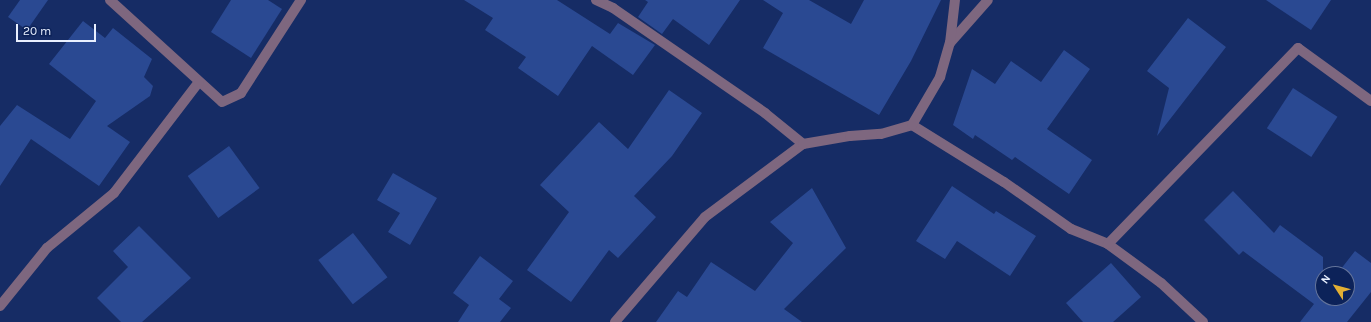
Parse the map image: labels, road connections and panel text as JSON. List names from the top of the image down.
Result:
{
  "scale_bar": "20 m",
  "north": "top left"
}
